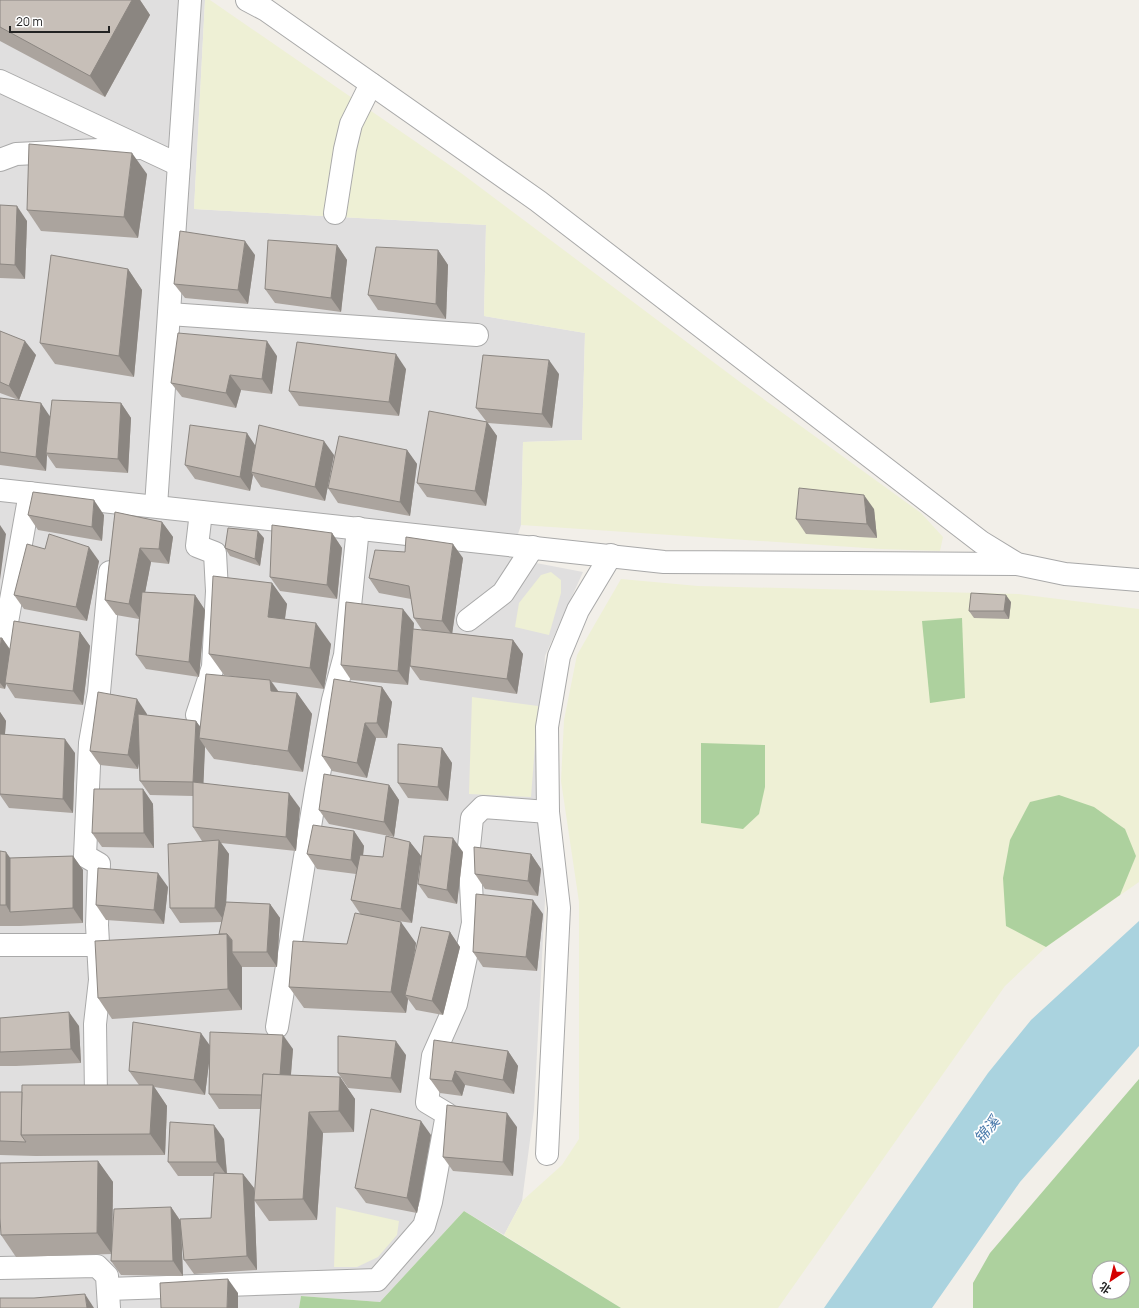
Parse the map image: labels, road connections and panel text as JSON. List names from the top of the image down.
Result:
{
  "water": ["锦溪"],
  "scale_bar": "20 m",
  "north": "bottom left"
}
